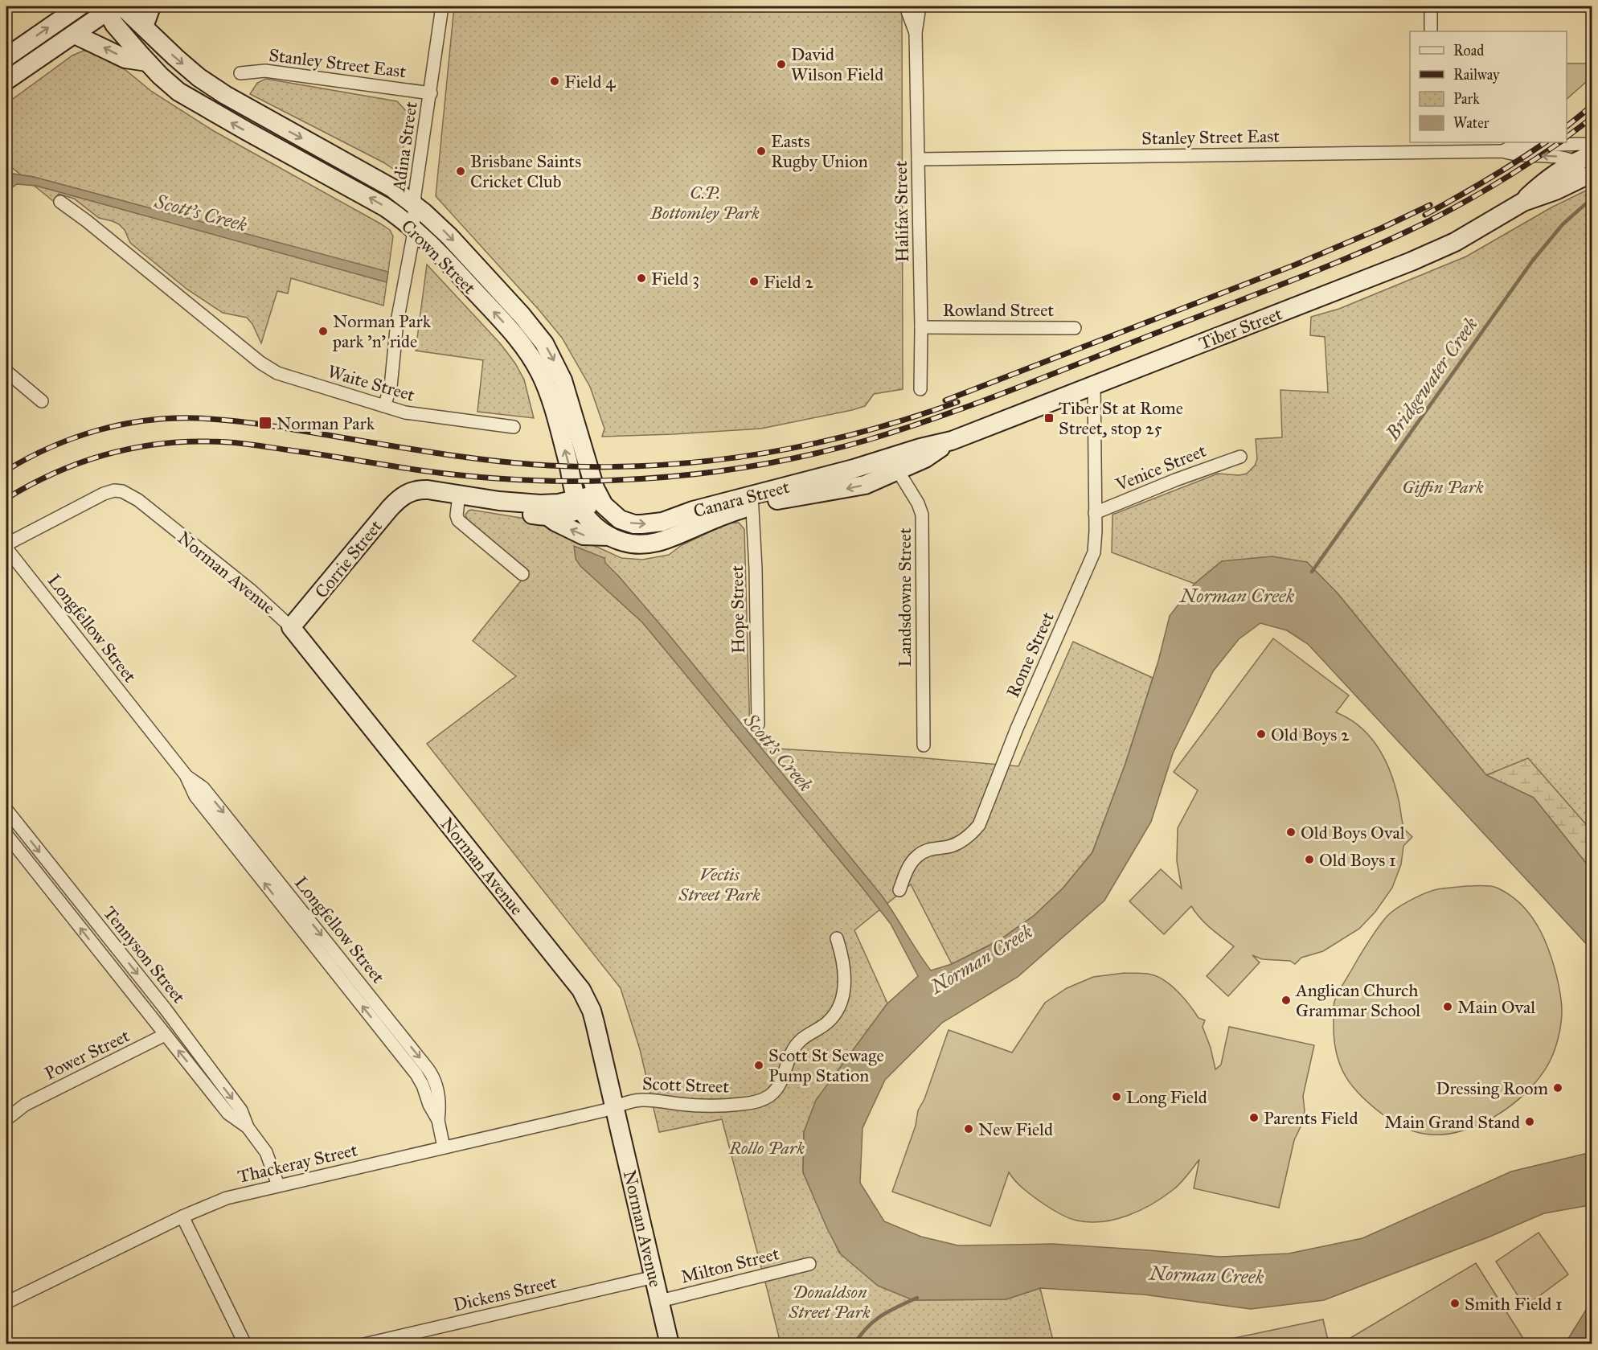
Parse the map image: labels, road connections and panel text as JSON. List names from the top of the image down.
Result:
{
  "streets": {
    "main road": [
      "Crown Street",
      "Tiber Street",
      "Canara Street",
      "Corrie Street",
      "Norman Avenue"
    ],
    "street": [
      "Stanley Street East",
      "Adina Street",
      "Halifax Street",
      "Rowland Street",
      "Waite Street",
      "Venice Street",
      "Landsdowne Street",
      "Hope Street",
      "Longfellow Street",
      "Rome Street",
      "Tennyson Street",
      "Power Street",
      "Scott Street",
      "Thackeray Street",
      "Milton Street",
      "Dickens Street"
    ]
  },
  "crossings": [
    ["Stanley Street East", "Adina Street"],
    ["Stanley Street East", "Halifax Street"],
    ["Stanley Street East", "Tiber Street"],
    ["Adina Street", "Crown Street"],
    ["Adina Street", "Waite Street"],
    ["Halifax Street", "Rowland Street"],
    ["Crown Street", "Canara Street"],
    ["Tiber Street", "Canara Street"],
    ["Tiber Street", "Landsdowne Street"],
    ["Tiber Street", "Rome Street"],
    ["Venice Street", "Rome Street"],
    ["Canara Street", "Landsdowne Street"],
    ["Canara Street", "Hope Street"],
    ["Corrie Street", "Norman Avenue"],
    ["Norman Avenue", "Scott Street"],
    ["Norman Avenue", "Thackeray Street"],
    ["Norman Avenue", "Milton Street"],
    ["Norman Avenue", "Dickens Street"],
    ["Longfellow Street", "Thackeray Street"],
    ["Tennyson Street", "Power Street"],
    ["Tennyson Street", "Thackeray Street"],
    ["Scott Street", "Thackeray Street"]
  ],
  "water": ["Scott's Creek", "Bridgewater Creek", "Norman Creek"],
  "parks": [
    "C.P. Bottomley Park",
    "Giffin Park",
    "Vectis Street Park",
    "Rollo Park",
    "Donaldson Street Park"
  ],
  "places": {
    "other": [
      "David Wilson Field",
      "Field 4",
      "Easts Rugby Union",
      "Brisbane Saints Cricket Club",
      "Field 3",
      "Field 2",
      "Norman Park park 'n' ride",
      "Old Boys 2",
      "Old Boys Oval",
      "Old Boys 1",
      "Anglican Church Grammar School",
      "Main Oval",
      "Scott St Sewage Pump Station",
      "Dressing Room",
      "Long Field",
      "Parents Field",
      "Main Grand Stand",
      "New Field",
      "Smith Field 1"
    ],
    "transit": ["Tiber St at Rome Street, stop 25", "Norman Park"]
  },
  "legend": [
    "Road",
    "Railway",
    "Park",
    "Water"
  ]
}
